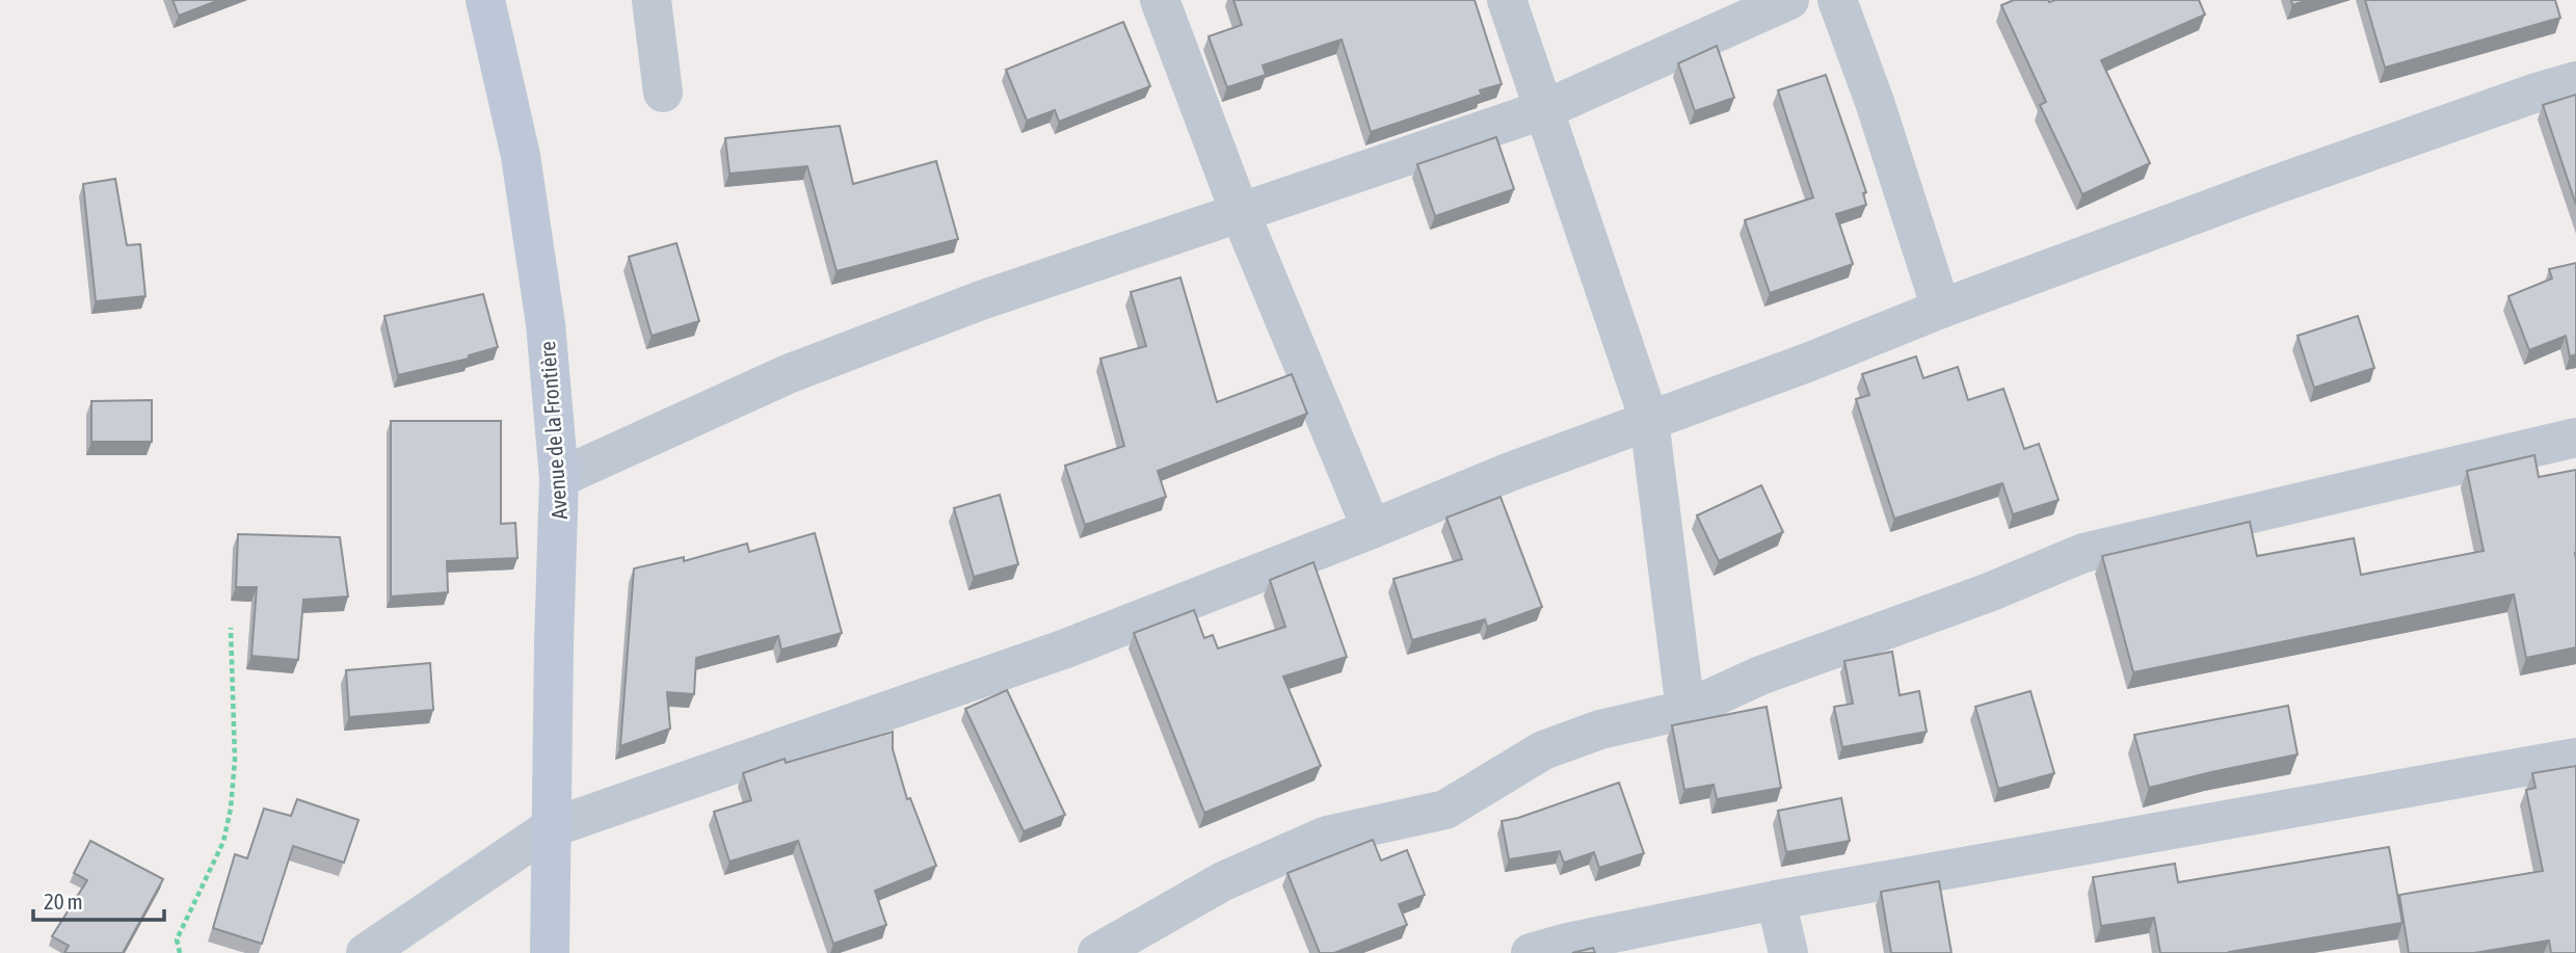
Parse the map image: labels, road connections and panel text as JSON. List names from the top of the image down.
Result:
{
  "streets": {
    "street": ["Avenue de la Frontière"]
  },
  "scale_bar": "20 m"
}
